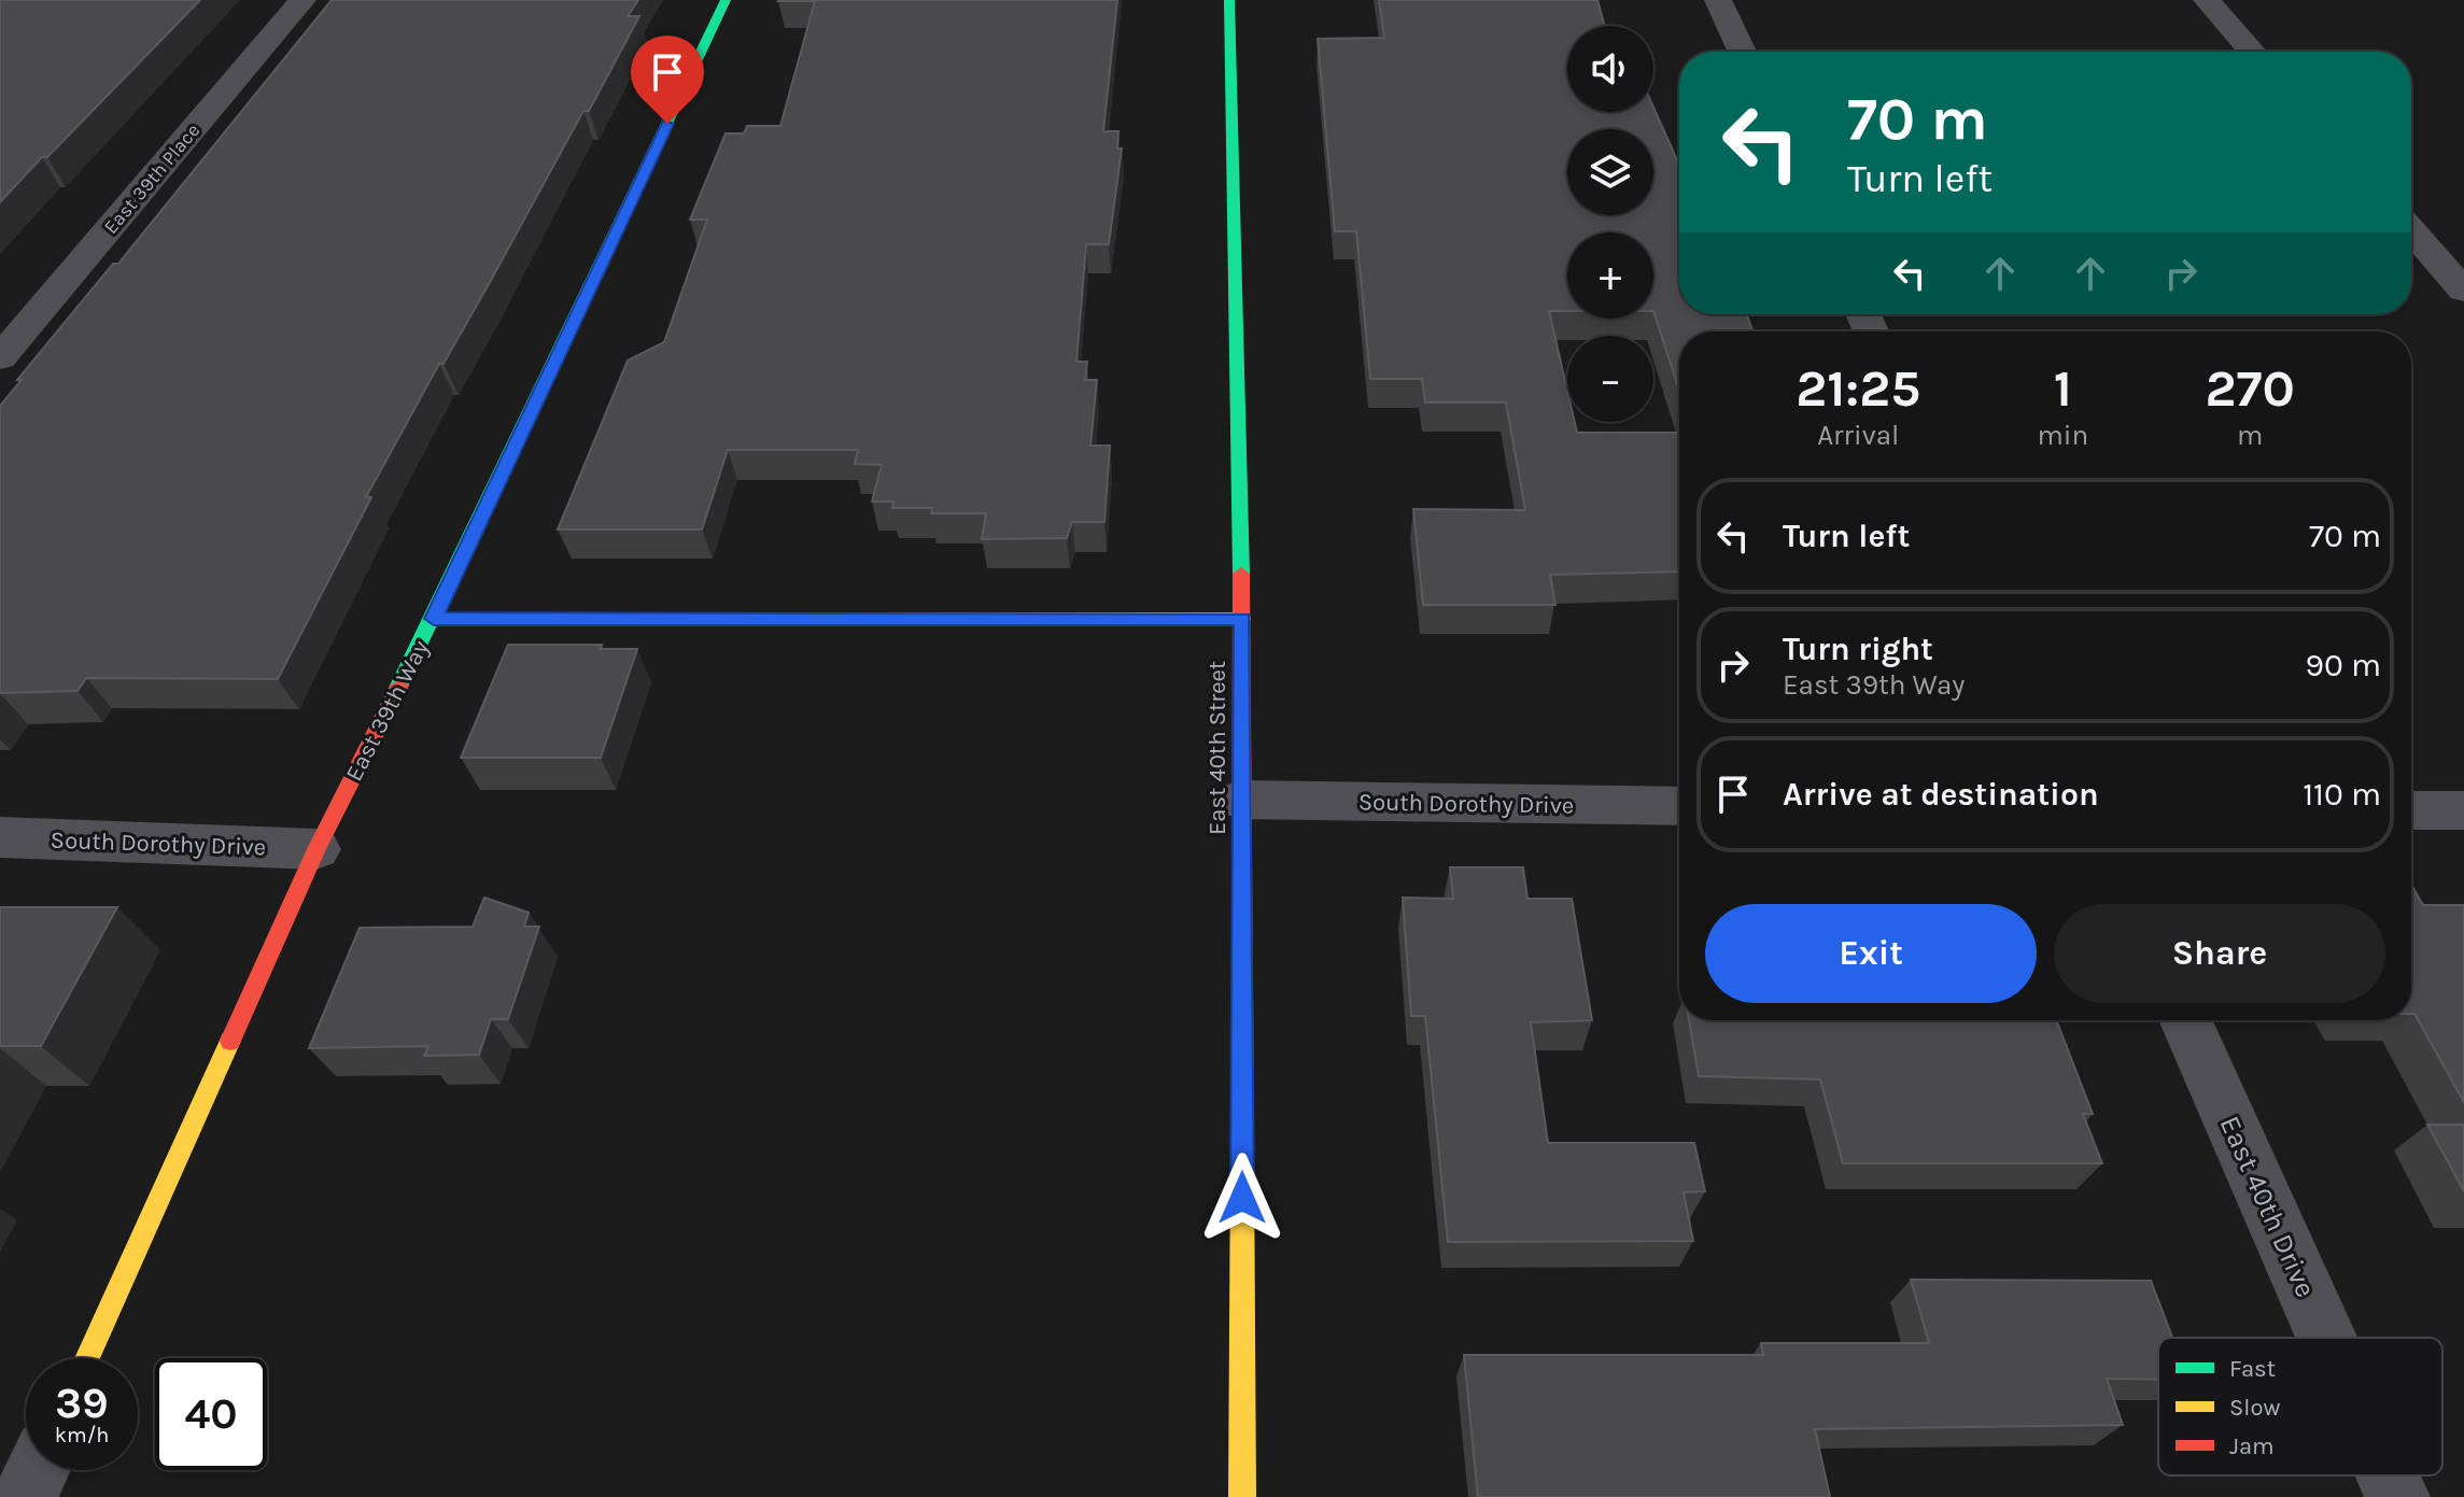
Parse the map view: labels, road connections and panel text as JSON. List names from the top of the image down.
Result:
{
  "streets": {
    "street": [
      "East 39th Place",
      "East 39th Way",
      "East 40th Street",
      "South Dorothy Drive",
      "East 40th Drive"
    ]
  },
  "crossings": [
    ["East 39th Way", "South Dorothy Drive"],
    ["East 40th Street", "South Dorothy Drive"]
  ],
  "legend": ["Fast", "Slow", "Jam"],
  "page": {
    "map_buttons": ["+", "−"],
    "turn": ["70 m", "Turn left"],
    "eta": [
      "21:25",
      "Arrival",
      "1",
      "min",
      "270",
      "m"
    ],
    "list": [
      {
        "name": "Turn left",
        "value": "70 m"
      },
      {
        "name": "Turn right",
        "note": "East 39th Way",
        "value": "90 m"
      },
      {
        "name": "Arrive at destination",
        "value": "110 m"
      }
    ],
    "buttons": ["Exit", "Share"],
    "speed": "39 km/h",
    "limit": "40"
  }
}
